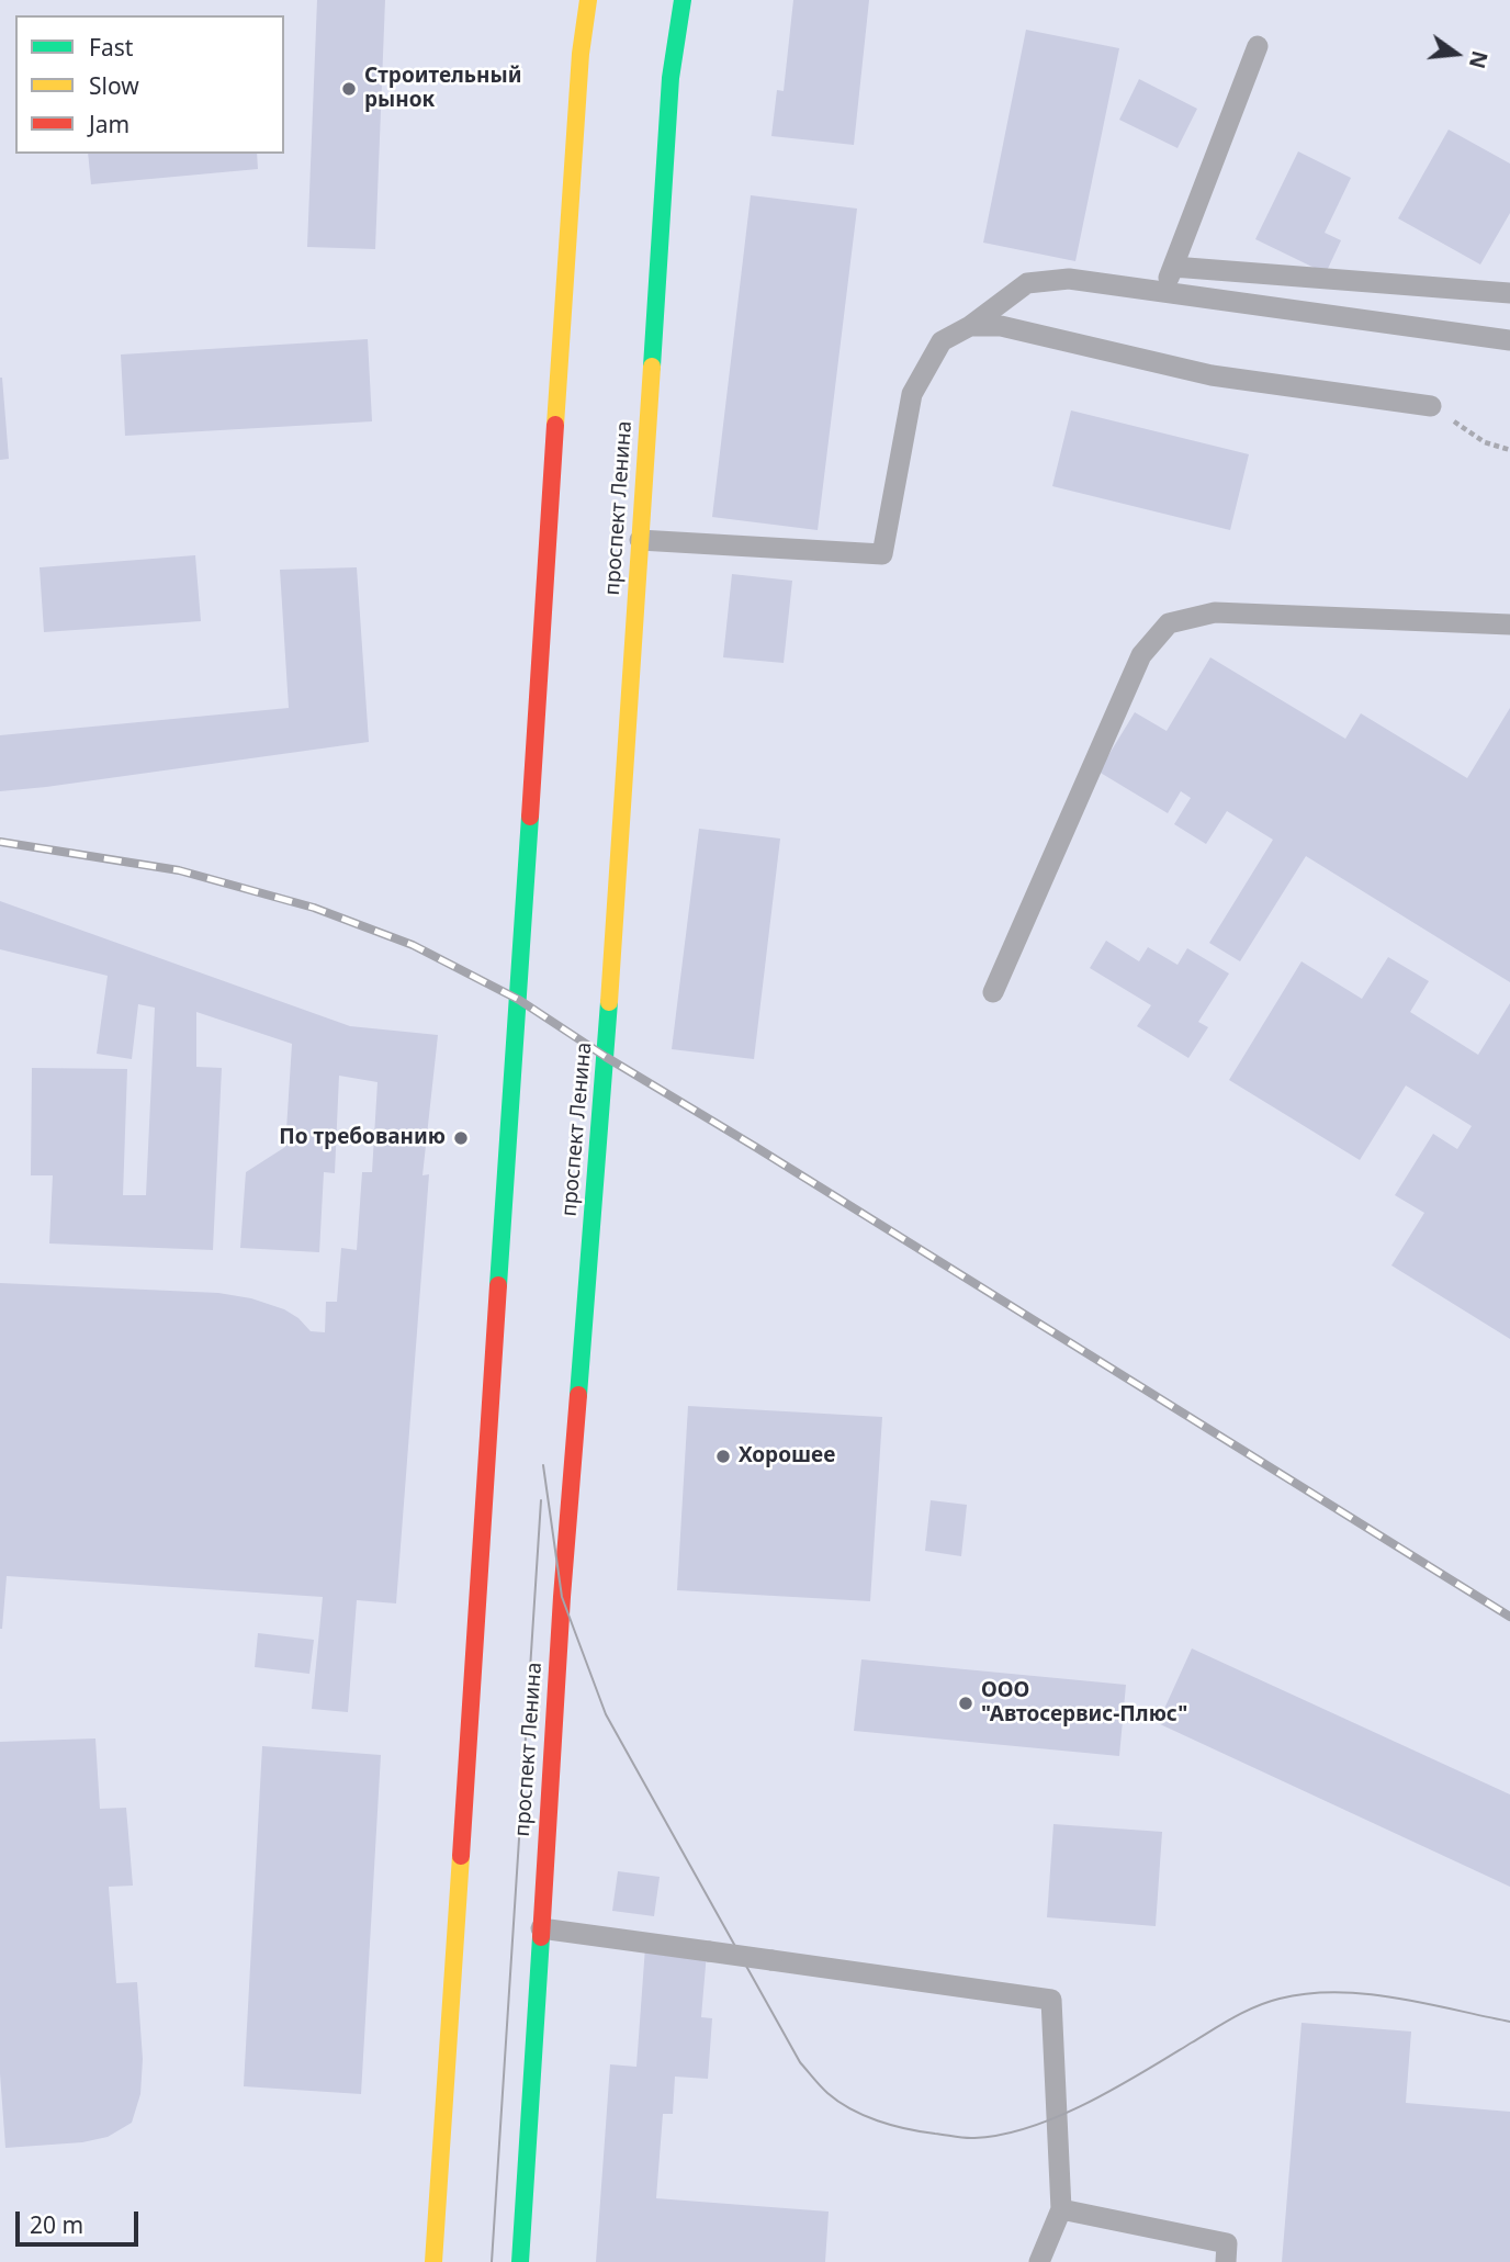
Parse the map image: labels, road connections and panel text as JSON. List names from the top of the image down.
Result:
{
  "streets": {
    "main road": ["проспект Ленина"]
  },
  "places": [
    "Строительный рынок",
    "По требованию",
    "Хорошее",
    "ООО \"Автосервис-Плюс\""
  ],
  "legend": ["Fast", "Slow", "Jam"],
  "scale_bar": "20 m",
  "north": "right"
}
